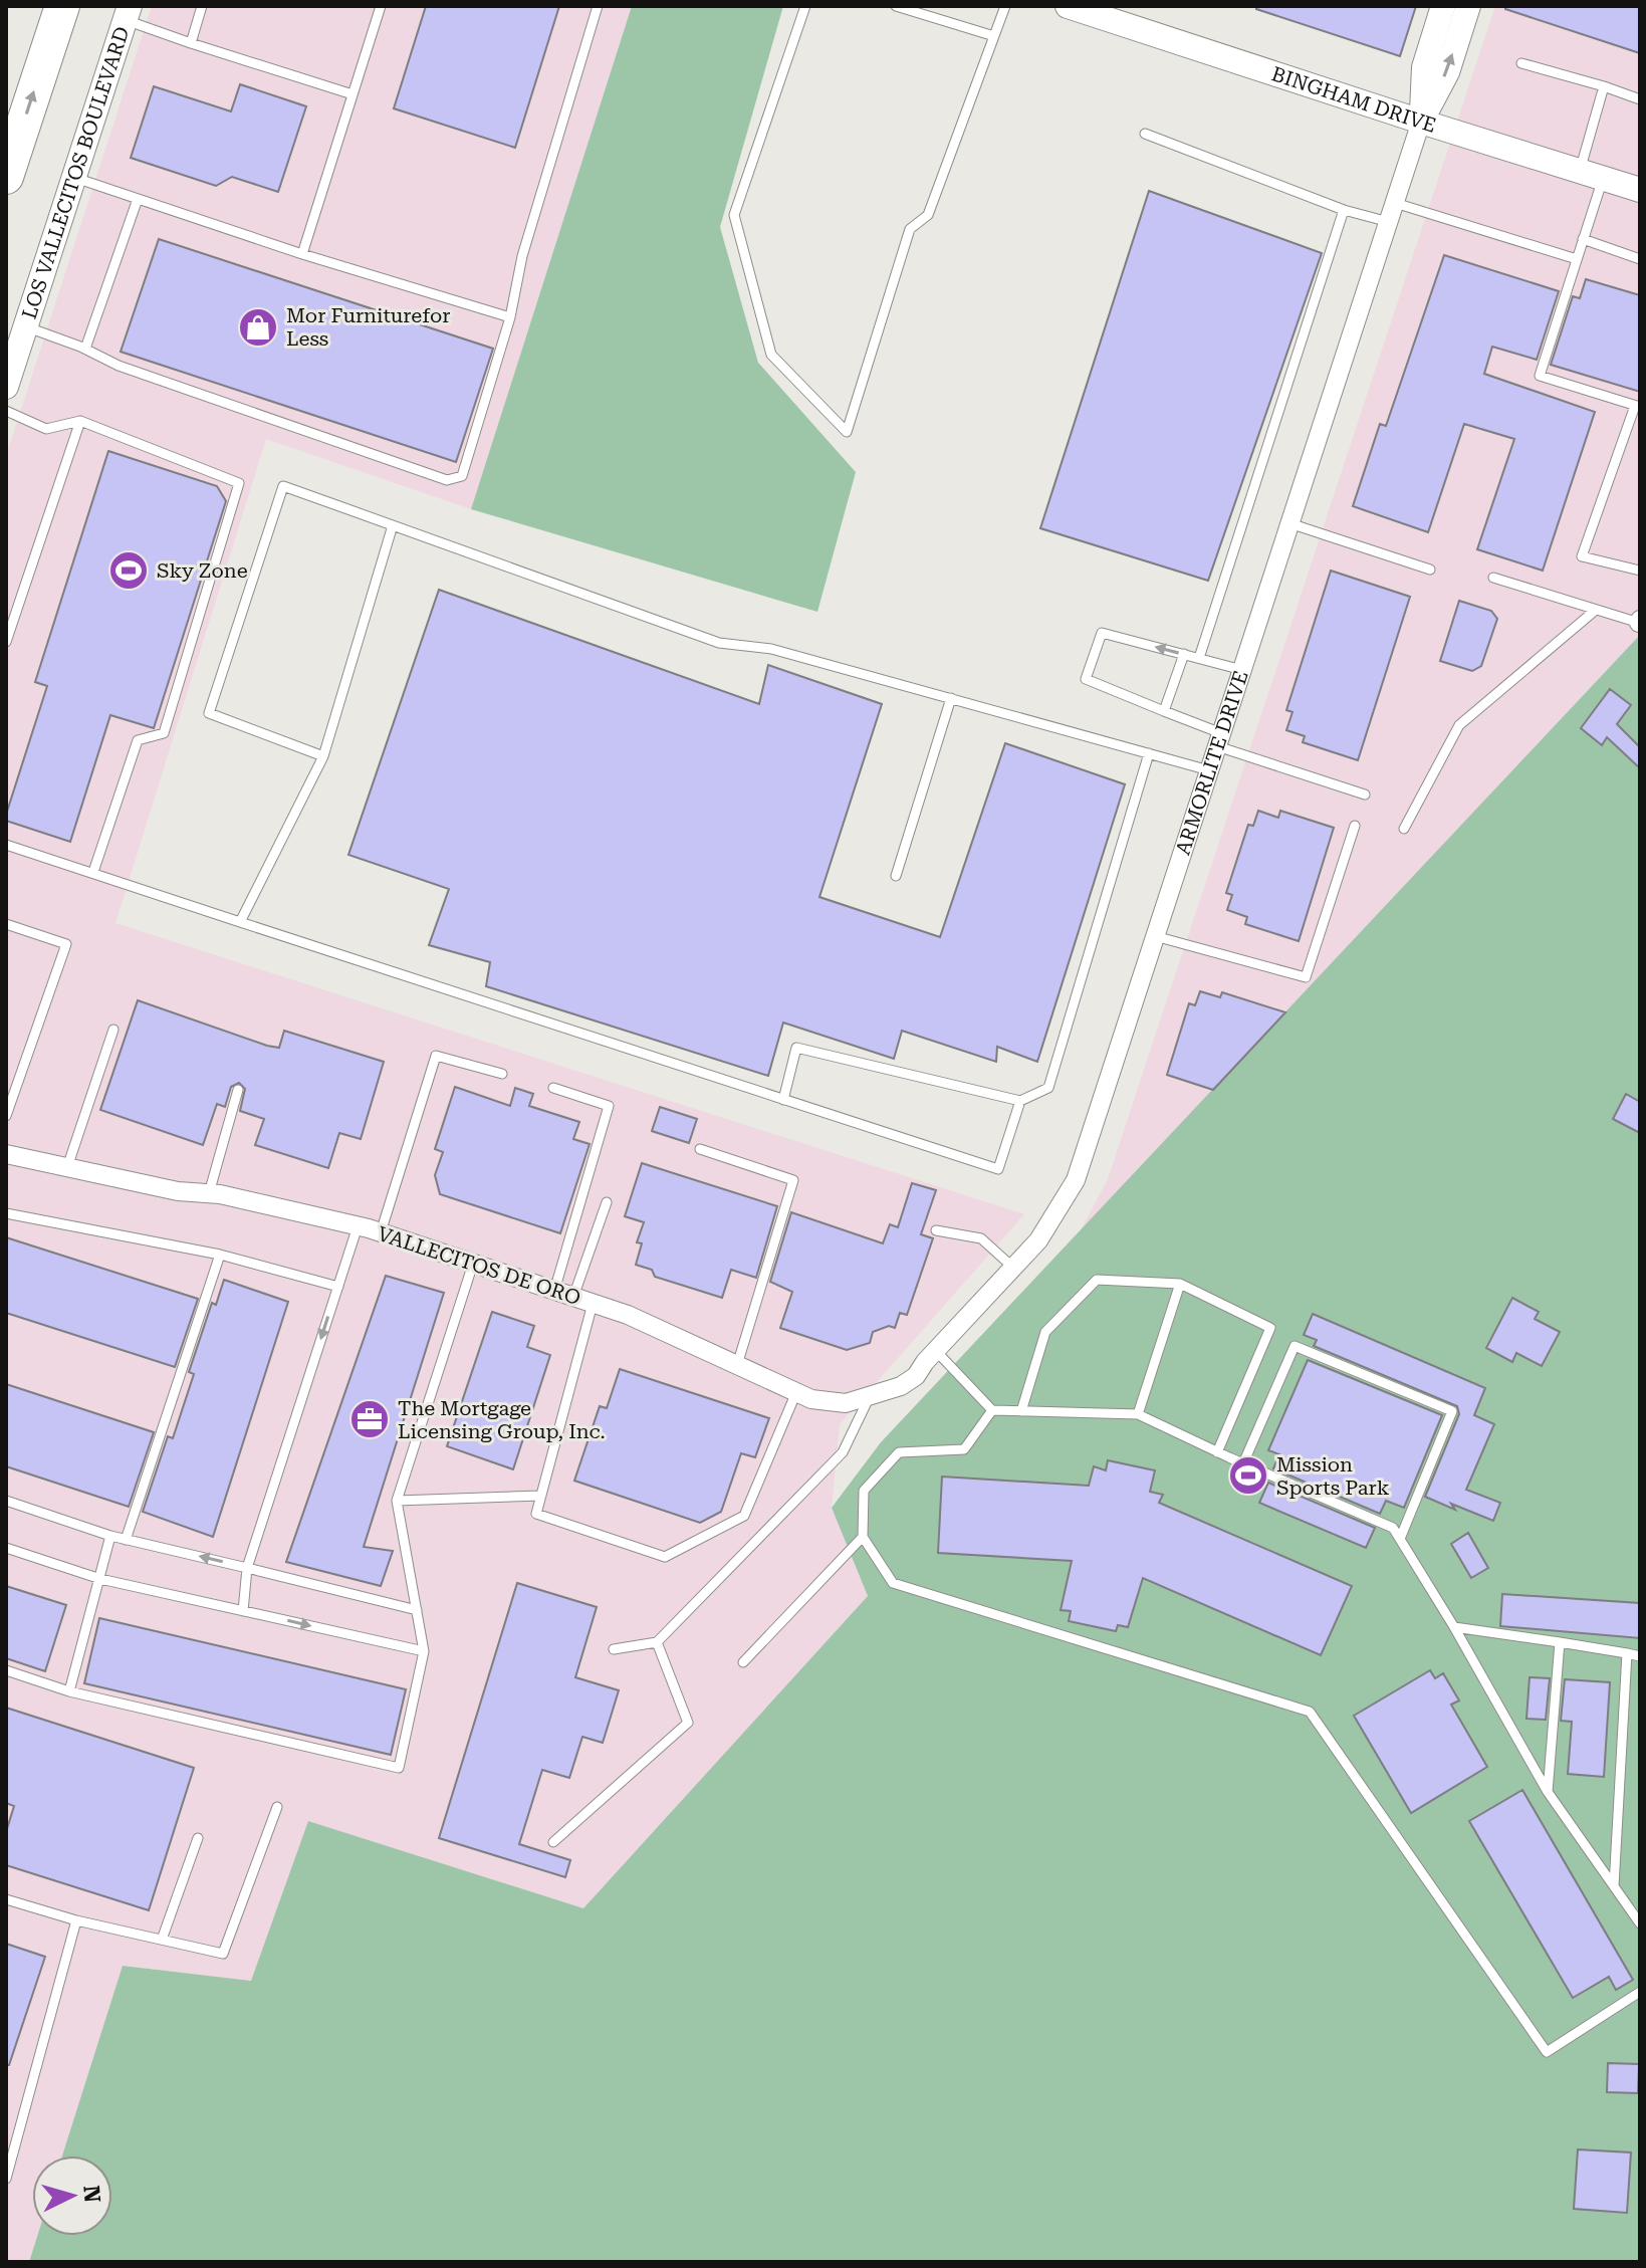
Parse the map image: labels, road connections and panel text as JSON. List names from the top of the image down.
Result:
{
  "streets": {
    "street": [
      "BINGHAM DRIVE",
      "LOS VALLECITOS BOULEVARD",
      "ARMORLITE DRIVE",
      "VALLECITOS DE ORO"
    ]
  },
  "crossings": [
    ["BINGHAM DRIVE", "ARMORLITE DRIVE"],
    ["ARMORLITE DRIVE", "VALLECITOS DE ORO"]
  ],
  "places": {
    "shop": ["Mor Furniturefor Less"],
    "sports": ["Sky Zone", "Mission Sports Park"],
    "office": ["The Mortgage Licensing Group, Inc."]
  },
  "north": "right"
}
